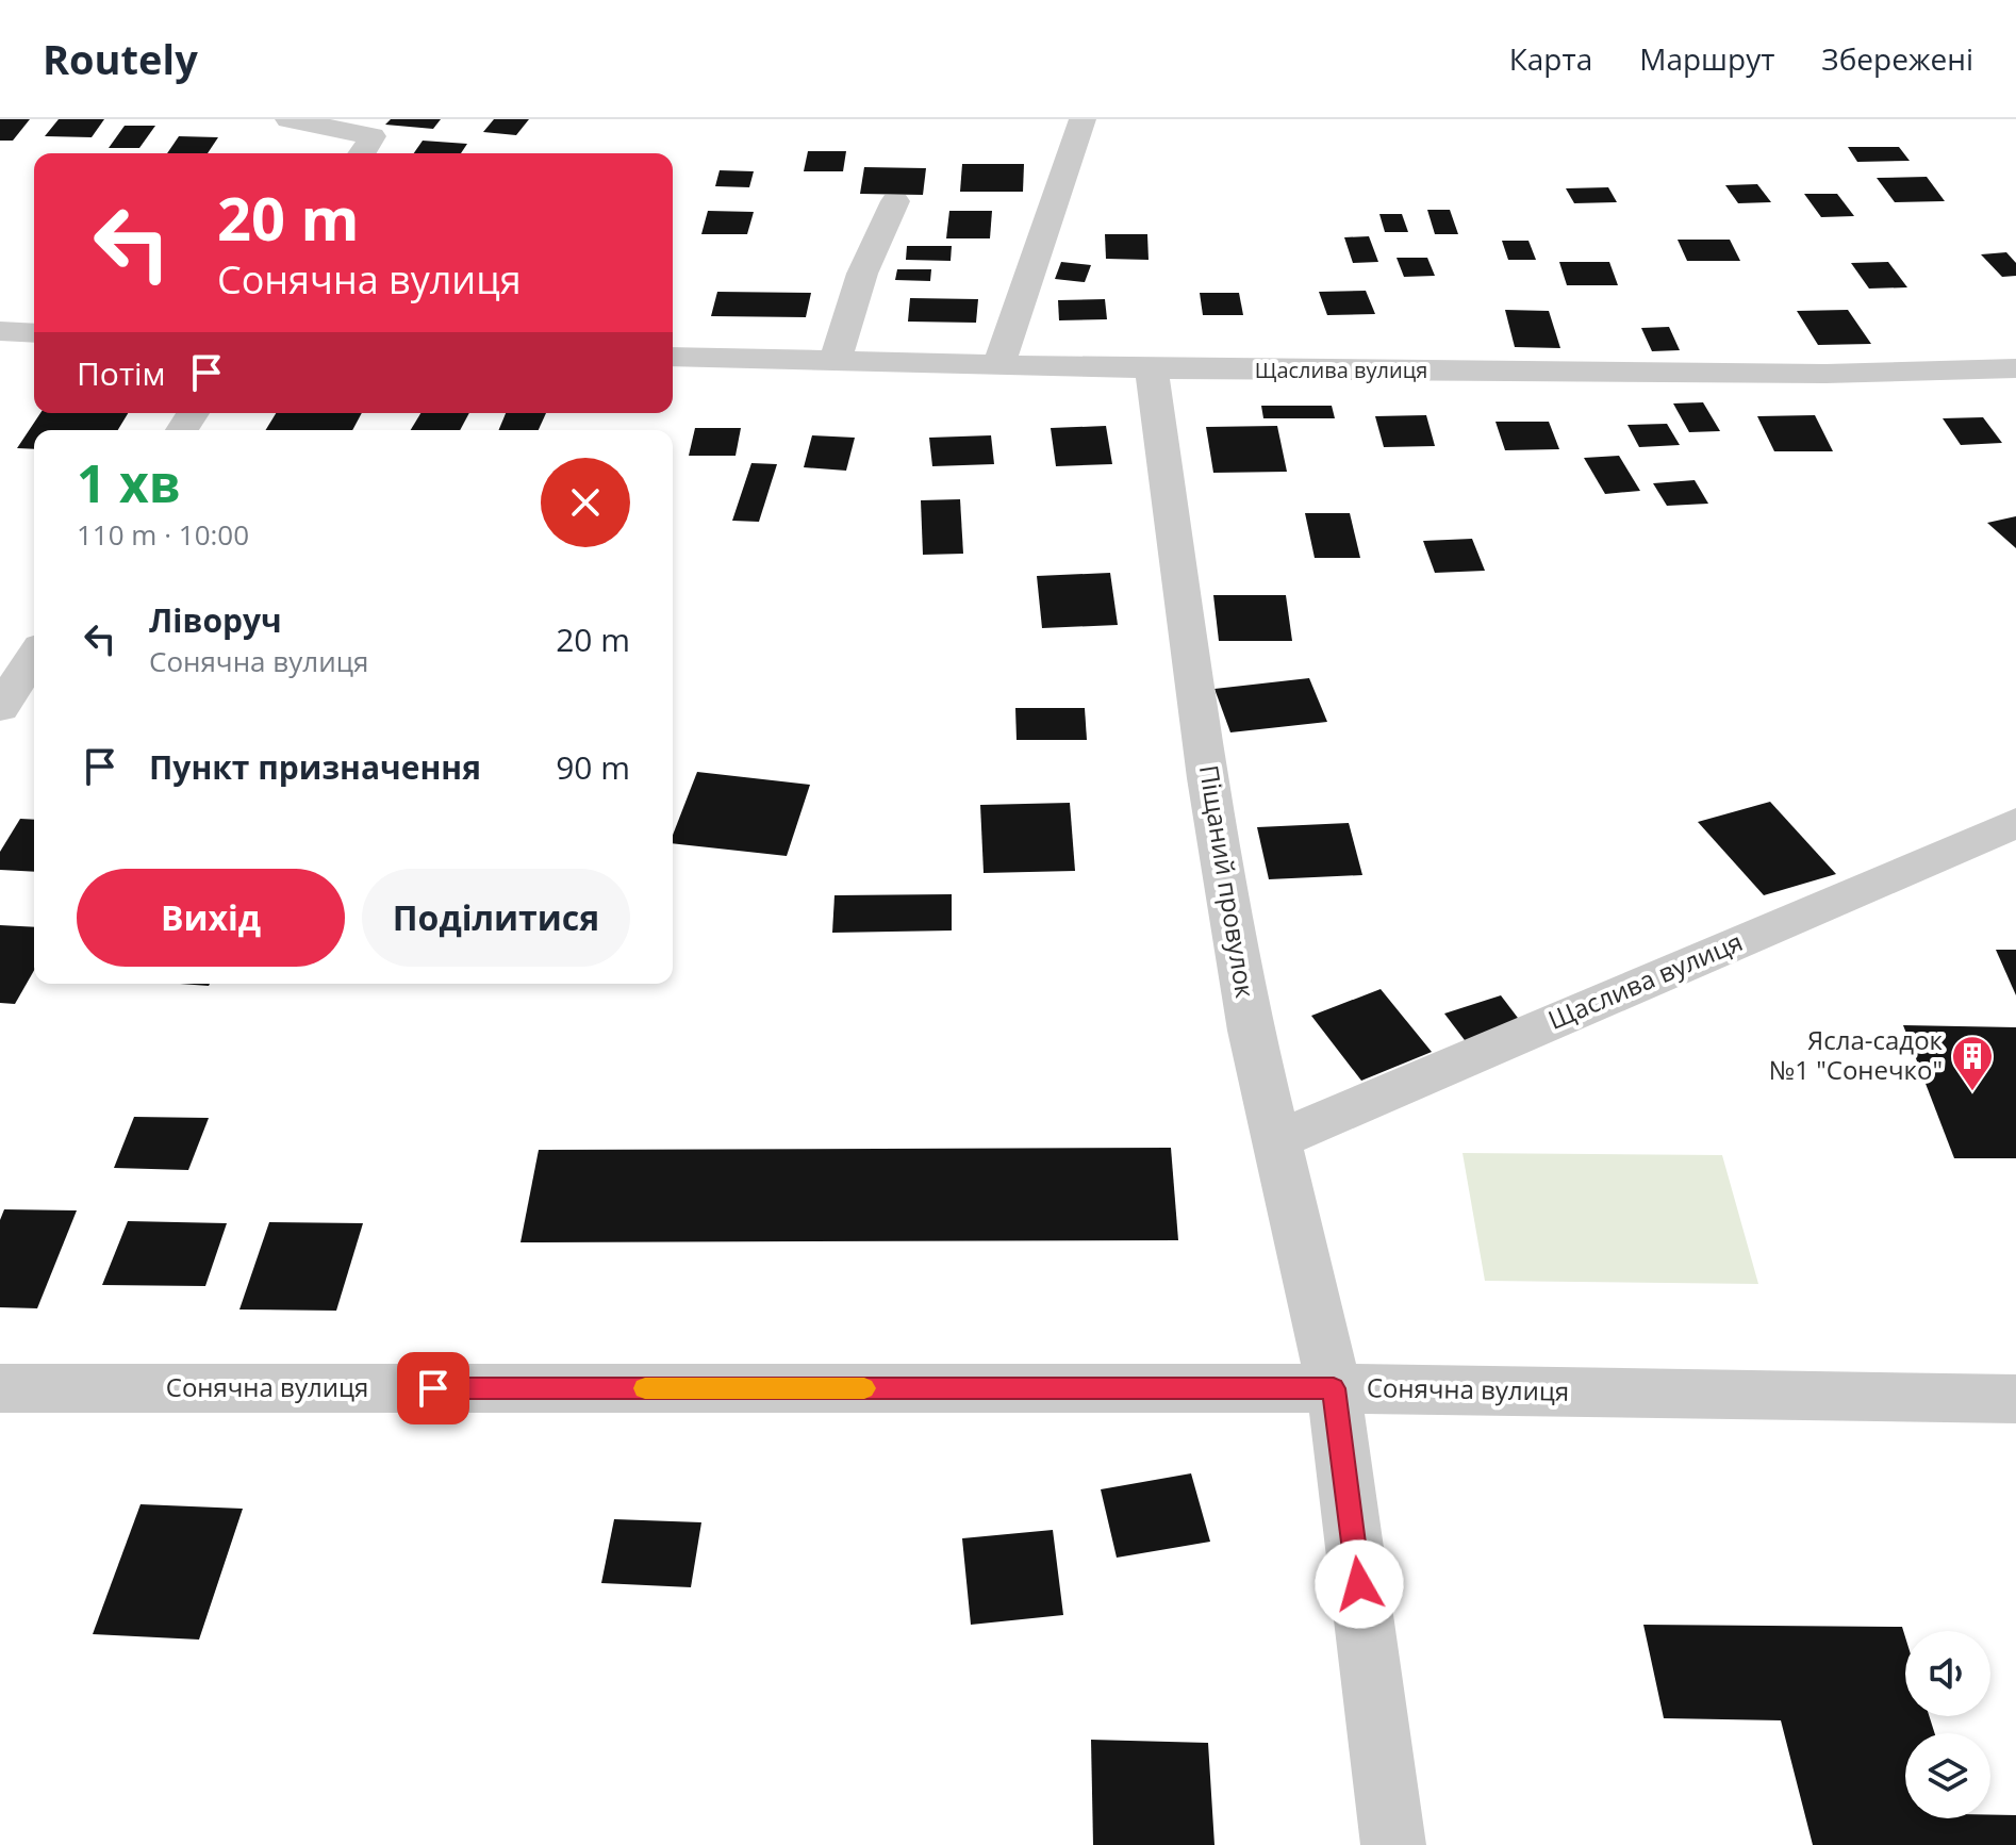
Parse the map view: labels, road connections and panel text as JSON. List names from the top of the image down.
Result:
{
  "streets": {
    "street": ["Щаслива вулиця", "Піщаний провулок", "Сонячна вулиця"]
  },
  "crossings": [
    ["Щаслива вулиця", "Піщаний провулок"],
    ["Піщаний провулок", "Сонячна вулиця"]
  ],
  "places": {
    "building": ["Ясла-садок №1 \"Сонечко\""]
  },
  "page": {
    "header": "Routely",
    "nav": ["Карта", "Маршрут", "Збережені"],
    "turn": ["20 m", "Сонячна вулиця"],
    "then": "Потім",
    "heading": ["1 хв", "110 m · 10:00"],
    "list": [
      {
        "name": "Ліворуч",
        "note": "Сонячна вулиця",
        "value": "20 m"
      },
      {
        "name": "Пункт призначення",
        "value": "90 m"
      }
    ],
    "buttons": ["Вихід", "Поділитися"]
  }
}
